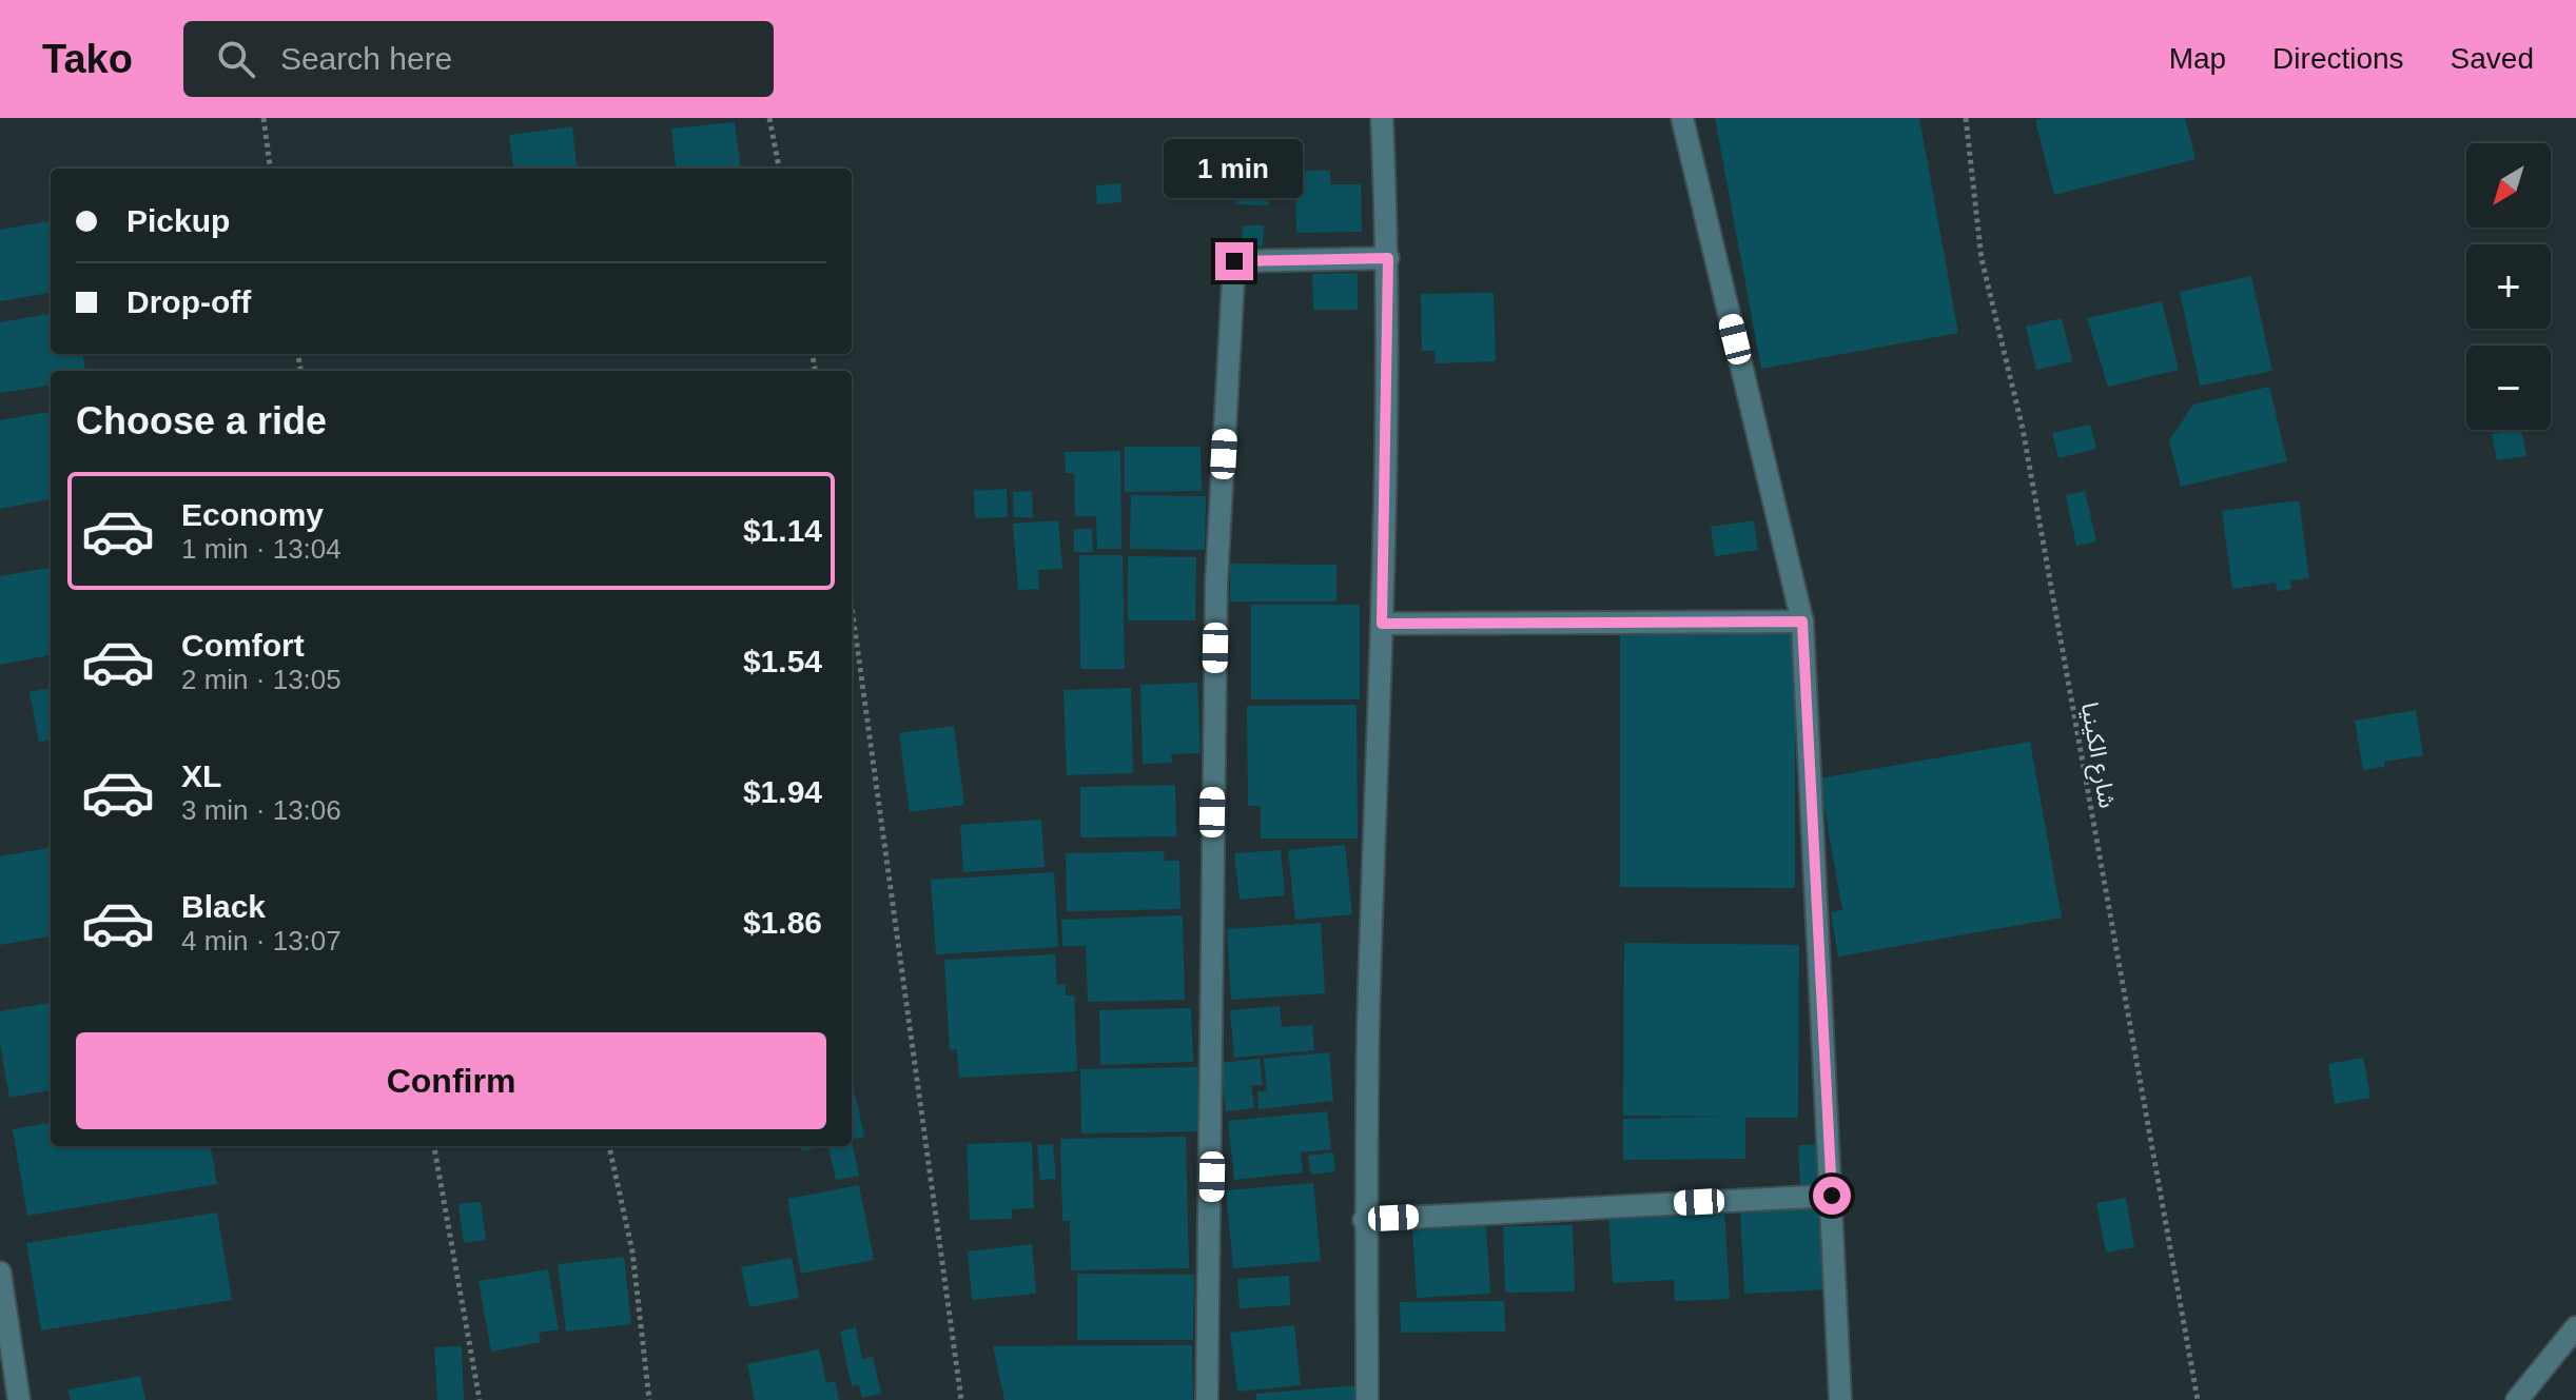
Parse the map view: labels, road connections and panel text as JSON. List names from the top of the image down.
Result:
{
  "streets": {
    "path": ["شارع الكينيا"]
  },
  "north": "bottom left",
  "page": {
    "header": "Tako",
    "search": "Search here",
    "nav": ["Map", "Directions", "Saved"],
    "bubble": "1 min",
    "map_buttons": ["+", "−"],
    "banner": ["Pickup", "Drop-off"],
    "heading": "Choose a ride",
    "list": [
      {
        "name": "Economy",
        "note": "1 min · 13:04",
        "value": "$1.14"
      },
      {
        "name": "Comfort",
        "note": "2 min · 13:05",
        "value": "$1.54"
      },
      {
        "name": "XL",
        "note": "3 min · 13:06",
        "value": "$1.94"
      },
      {
        "name": "Black",
        "note": "4 min · 13:07",
        "value": "$1.86"
      }
    ],
    "buttons": "Confirm"
  }
}
